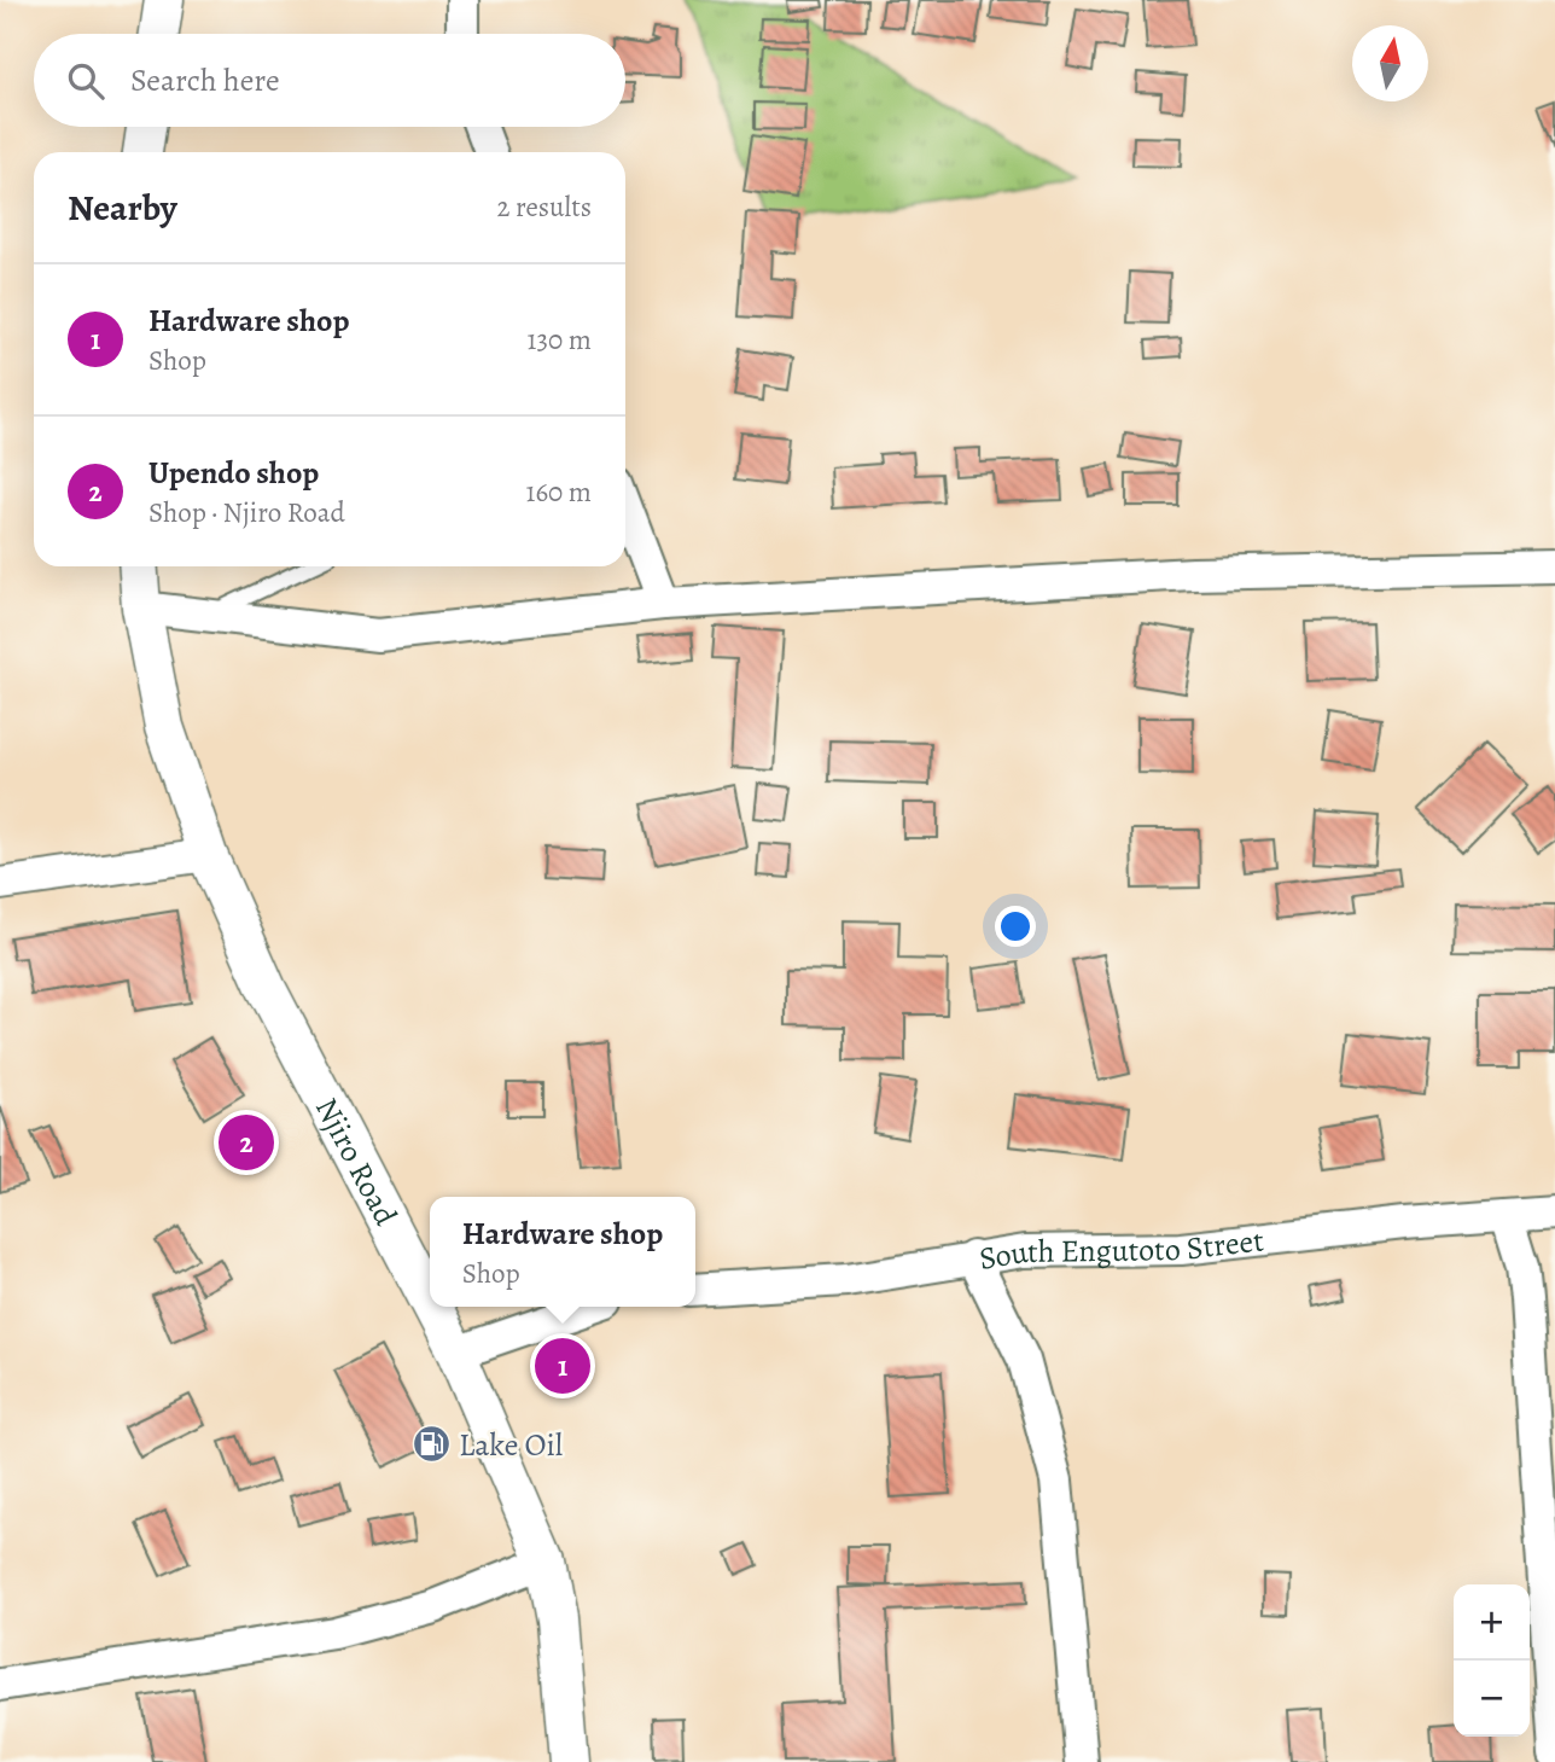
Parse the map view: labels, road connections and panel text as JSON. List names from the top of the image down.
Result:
{
  "streets": {
    "street": ["Njiro Road", "South Engutoto Street"]
  },
  "places": {
    "fuel station": ["Lake Oil"]
  },
  "north": "top",
  "page": {
    "search": "Search here",
    "heading": ["Nearby", "2 results"],
    "list": [
      {
        "mark": "1",
        "name": "Hardware shop",
        "note": "Shop",
        "value": "130 m"
      },
      {
        "mark": "2",
        "name": "Upendo shop",
        "note": "Shop · Njiro Road",
        "value": "160 m"
      }
    ],
    "pins": ["2", "1"],
    "popup": ["Hardware shop", "Shop"],
    "map_buttons": ["+", "−"]
  }
}
